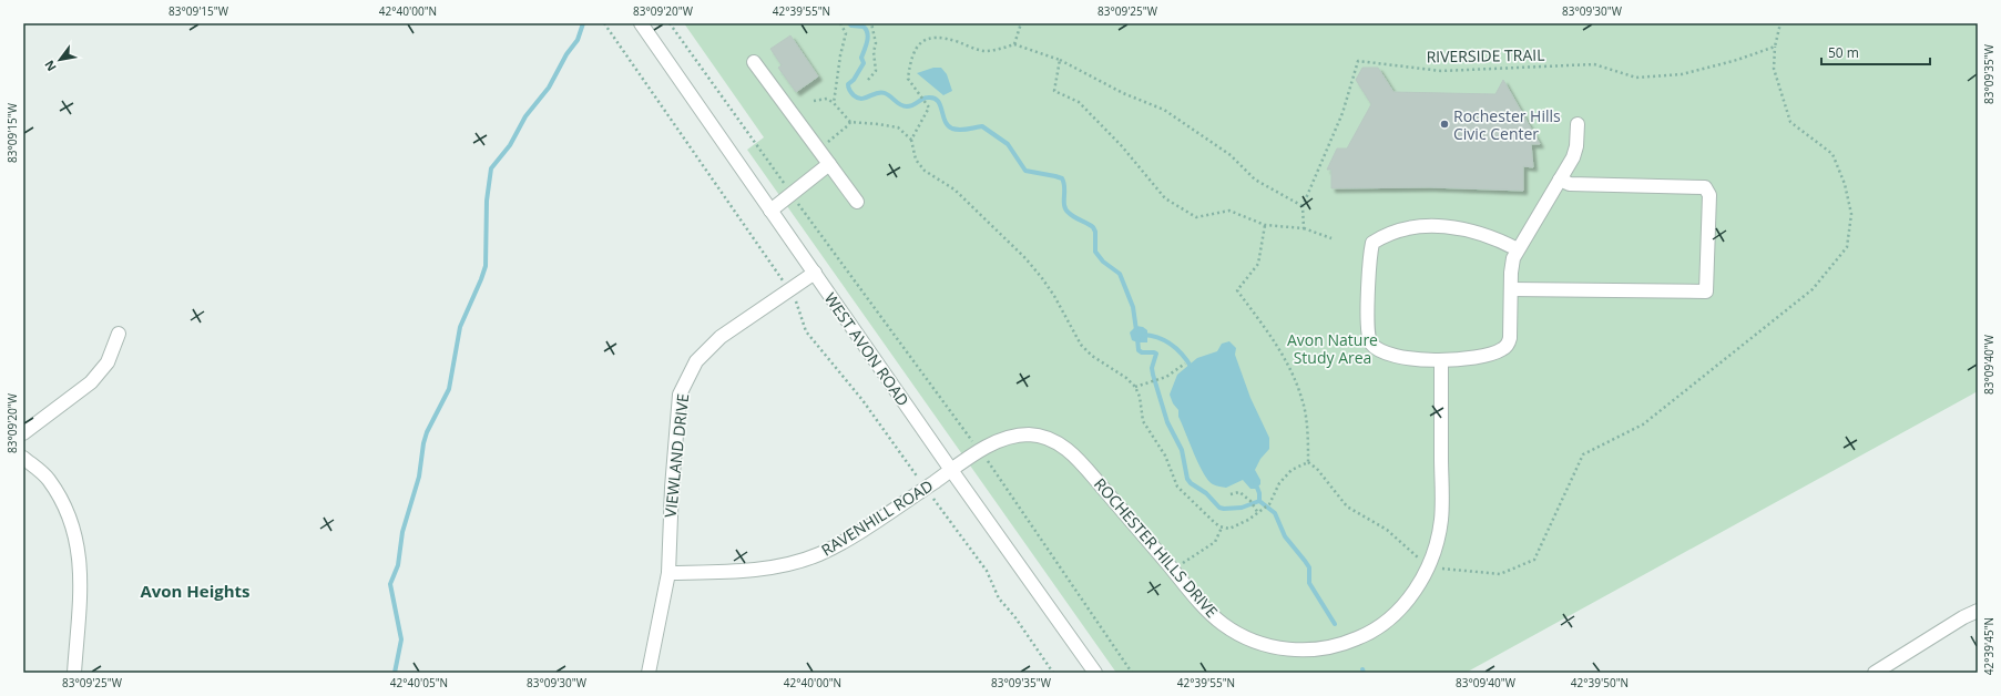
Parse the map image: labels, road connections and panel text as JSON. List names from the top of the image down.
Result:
{
  "streets": {
    "street": [
      "WEST AVON ROAD",
      "VIEWLAND DRIVE",
      "RAVENHILL ROAD",
      "ROCHESTER HILLS DRIVE"
    ],
    "path": ["RIVERSIDE TRAIL"]
  },
  "crossings": [
    ["WEST AVON ROAD", "VIEWLAND DRIVE"],
    ["WEST AVON ROAD", "RAVENHILL ROAD"],
    ["WEST AVON ROAD", "ROCHESTER HILLS DRIVE"],
    ["VIEWLAND DRIVE", "RAVENHILL ROAD"],
    ["RAVENHILL ROAD", "ROCHESTER HILLS DRIVE"]
  ],
  "districts": ["Avon Heights"],
  "parks": ["Avon Nature Study Area"],
  "places": ["Rochester Hills Civic Center"],
  "scale_bar": "50 m",
  "north": "bottom left",
  "coordinates": [
    "83°09'15\"W",
    "42°40'00\"N",
    "83°09'20\"W",
    "42°39'55\"N",
    "83°09'25\"W",
    "83°09'30\"W",
    "83°09'35\"W",
    "83°09'40\"W",
    "42°39'45\"N",
    "42°40'05\"N",
    "42°39'50\"N"
  ]
}
